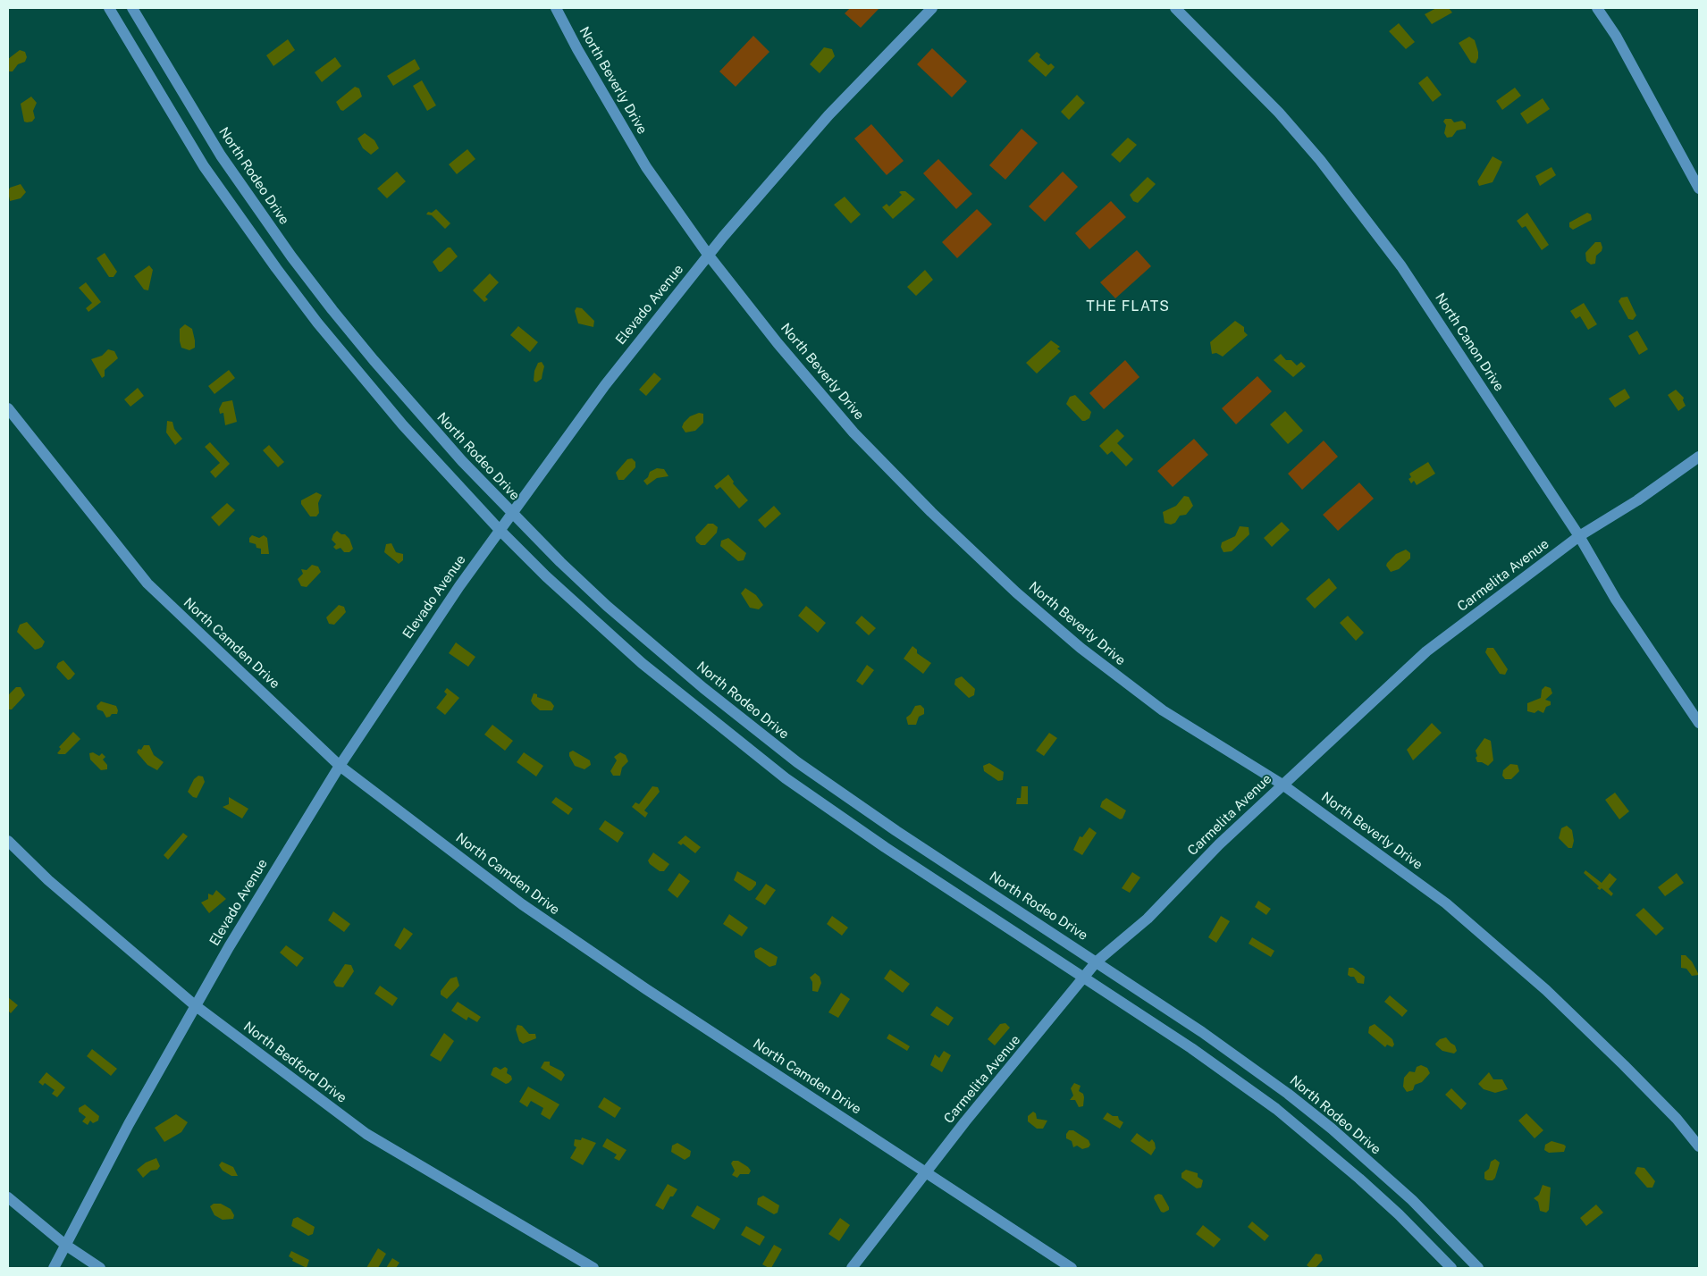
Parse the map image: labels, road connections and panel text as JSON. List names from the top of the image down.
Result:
{
  "streets": {
    "street": [
      "North Beverly Drive",
      "North Rodeo Drive",
      "Elevado Avenue",
      "North Canon Drive",
      "Carmelita Avenue",
      "North Camden Drive",
      "North Bedford Drive"
    ]
  },
  "crossings": [
    ["North Beverly Drive", "Elevado Avenue"],
    ["North Beverly Drive", "Carmelita Avenue"],
    ["North Rodeo Drive", "Elevado Avenue"],
    ["North Rodeo Drive", "Carmelita Avenue"],
    ["Elevado Avenue", "North Camden Drive"],
    ["Elevado Avenue", "North Bedford Drive"],
    ["North Canon Drive", "Carmelita Avenue"],
    ["Carmelita Avenue", "North Camden Drive"]
  ],
  "districts": ["THE FLATS"]
}
